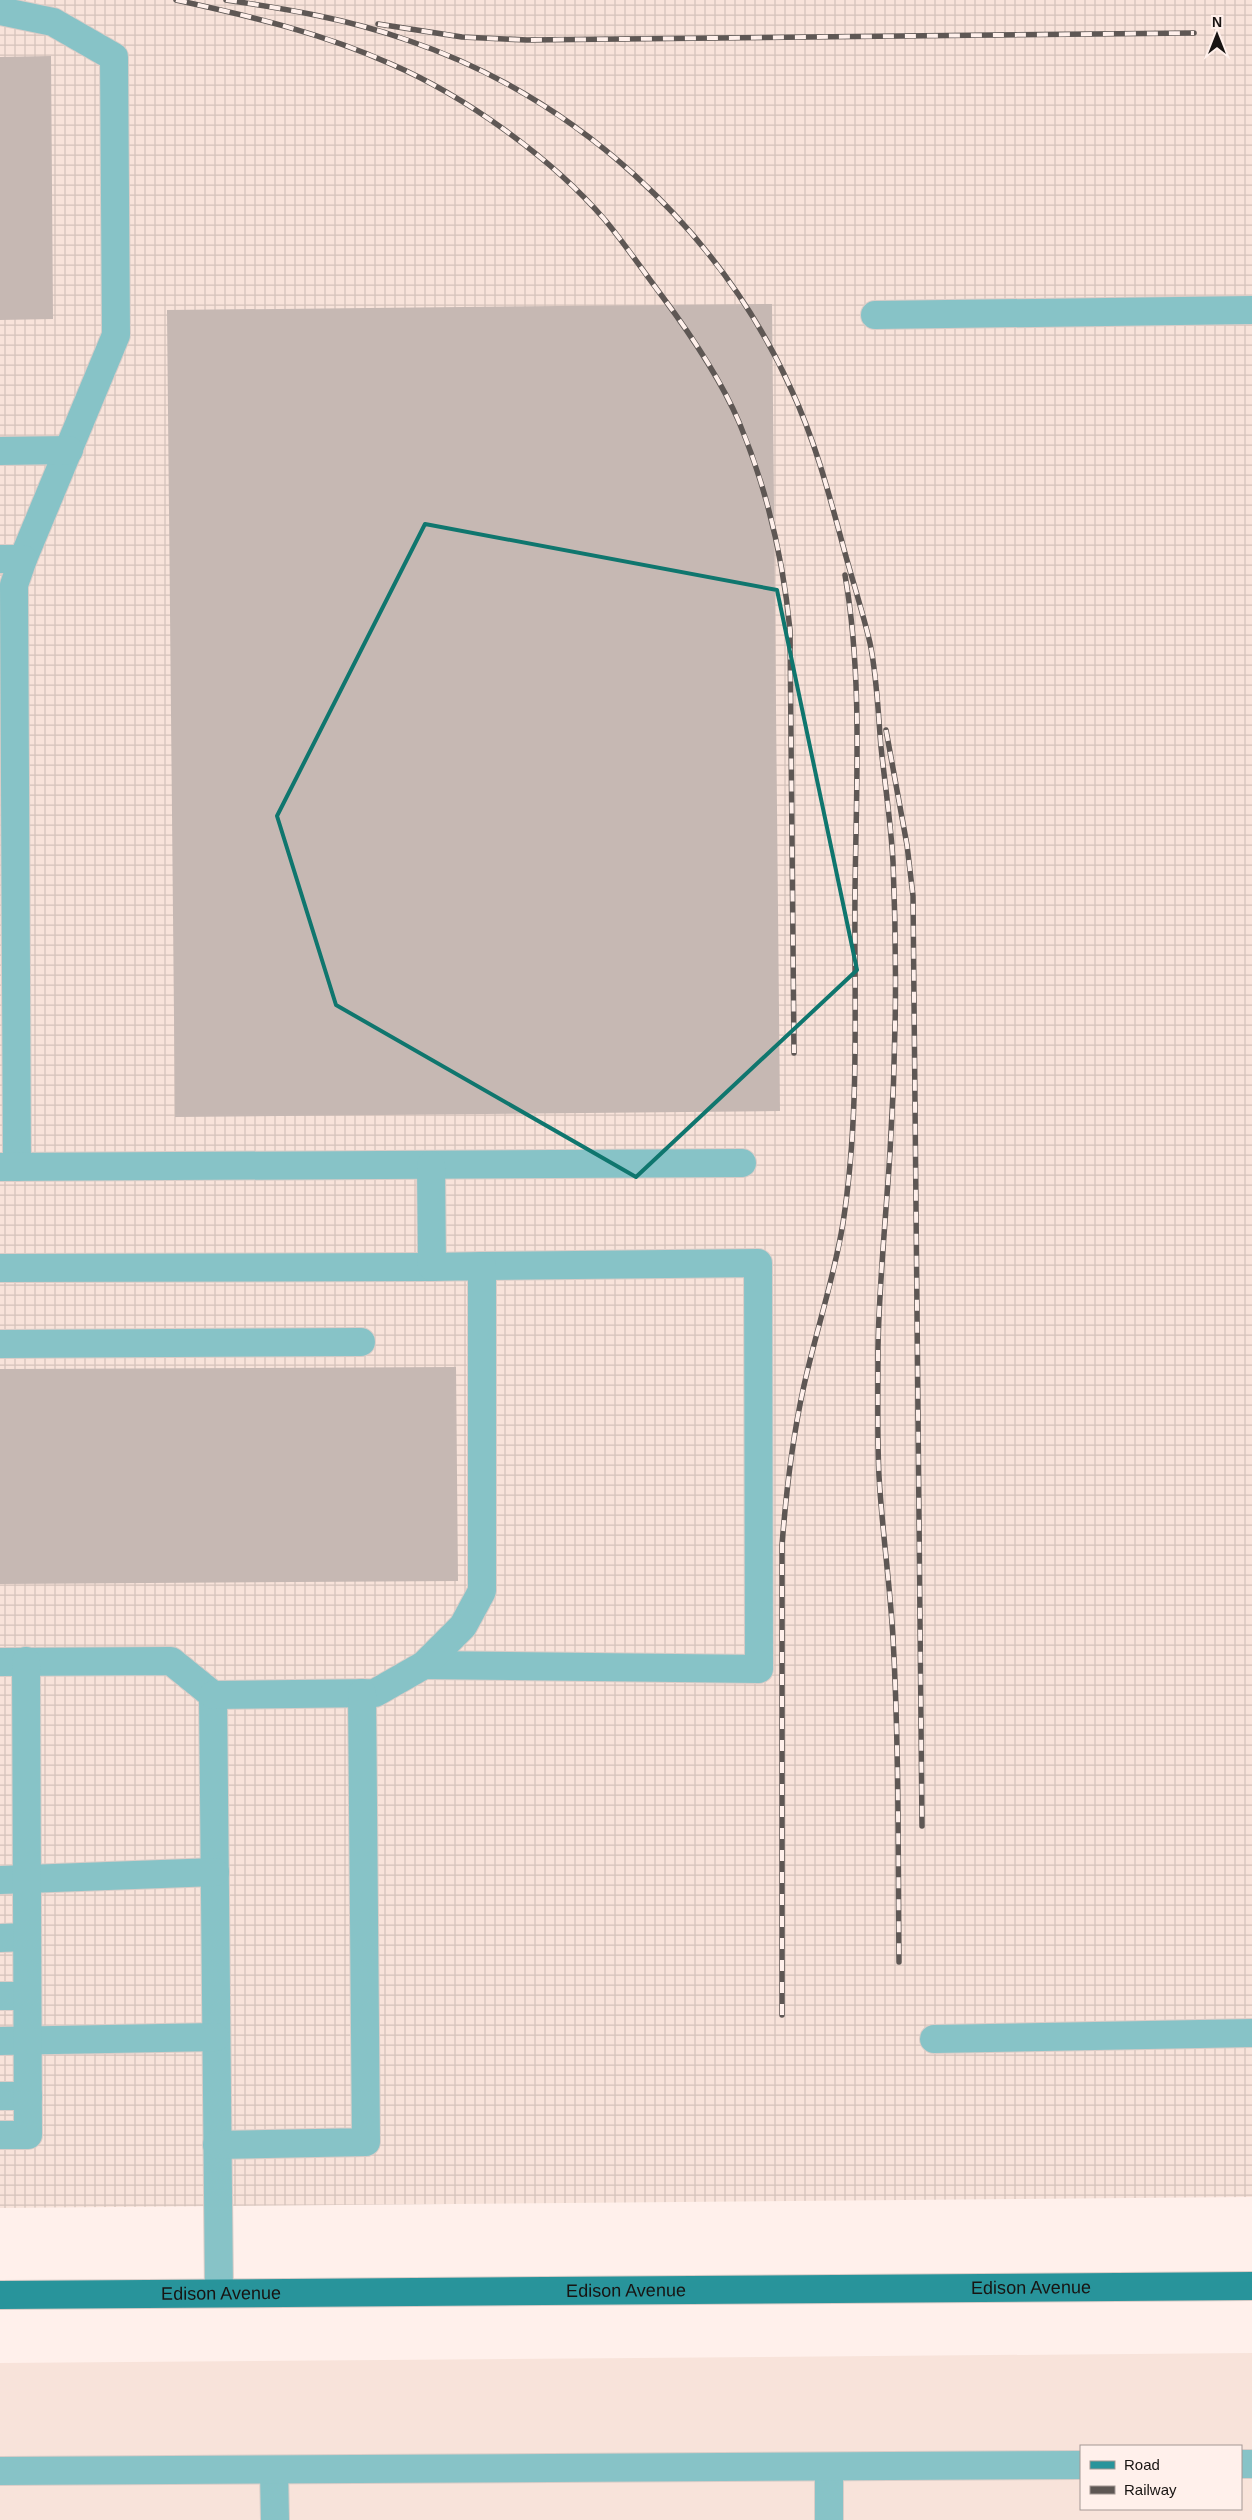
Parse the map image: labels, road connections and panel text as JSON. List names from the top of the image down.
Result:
{
  "streets": {
    "main road": ["Edison Avenue"]
  },
  "legend": ["Road", "Railway"],
  "north": "top"
}
